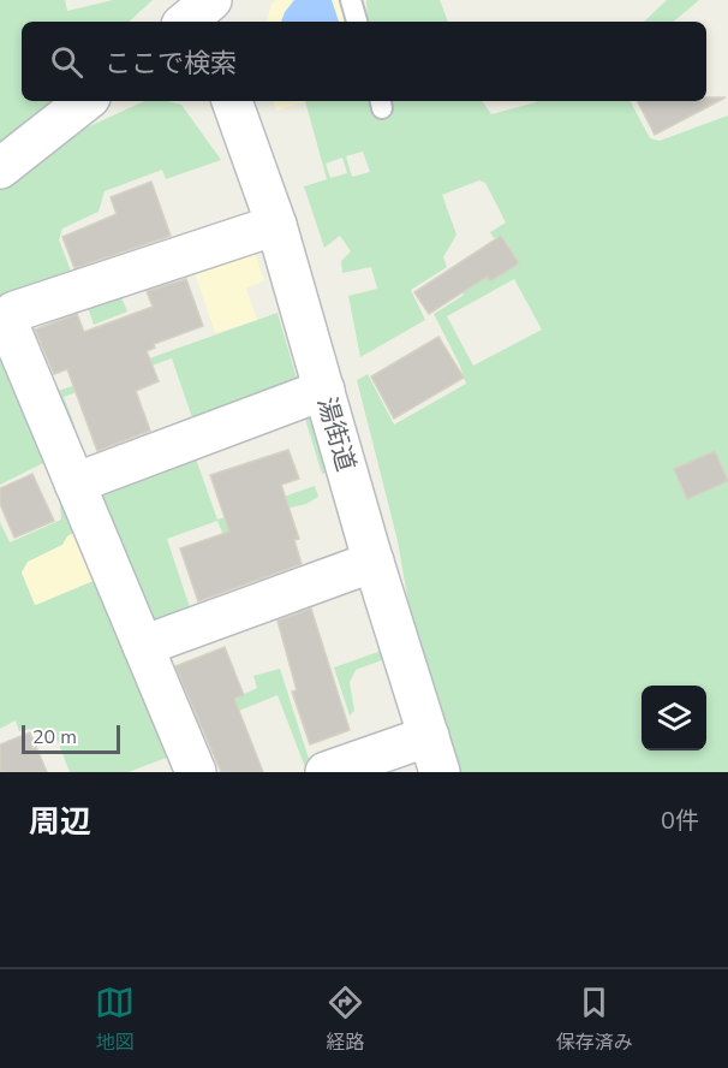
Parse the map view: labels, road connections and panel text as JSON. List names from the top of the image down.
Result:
{
  "streets": {
    "street": ["湯街道"]
  },
  "scale_bar": "20 m",
  "page": {
    "search": "ここで検索",
    "scale": "20 m",
    "heading": ["周辺", "0件"],
    "nav": ["地図", "経路", "保存済み"]
  }
}
